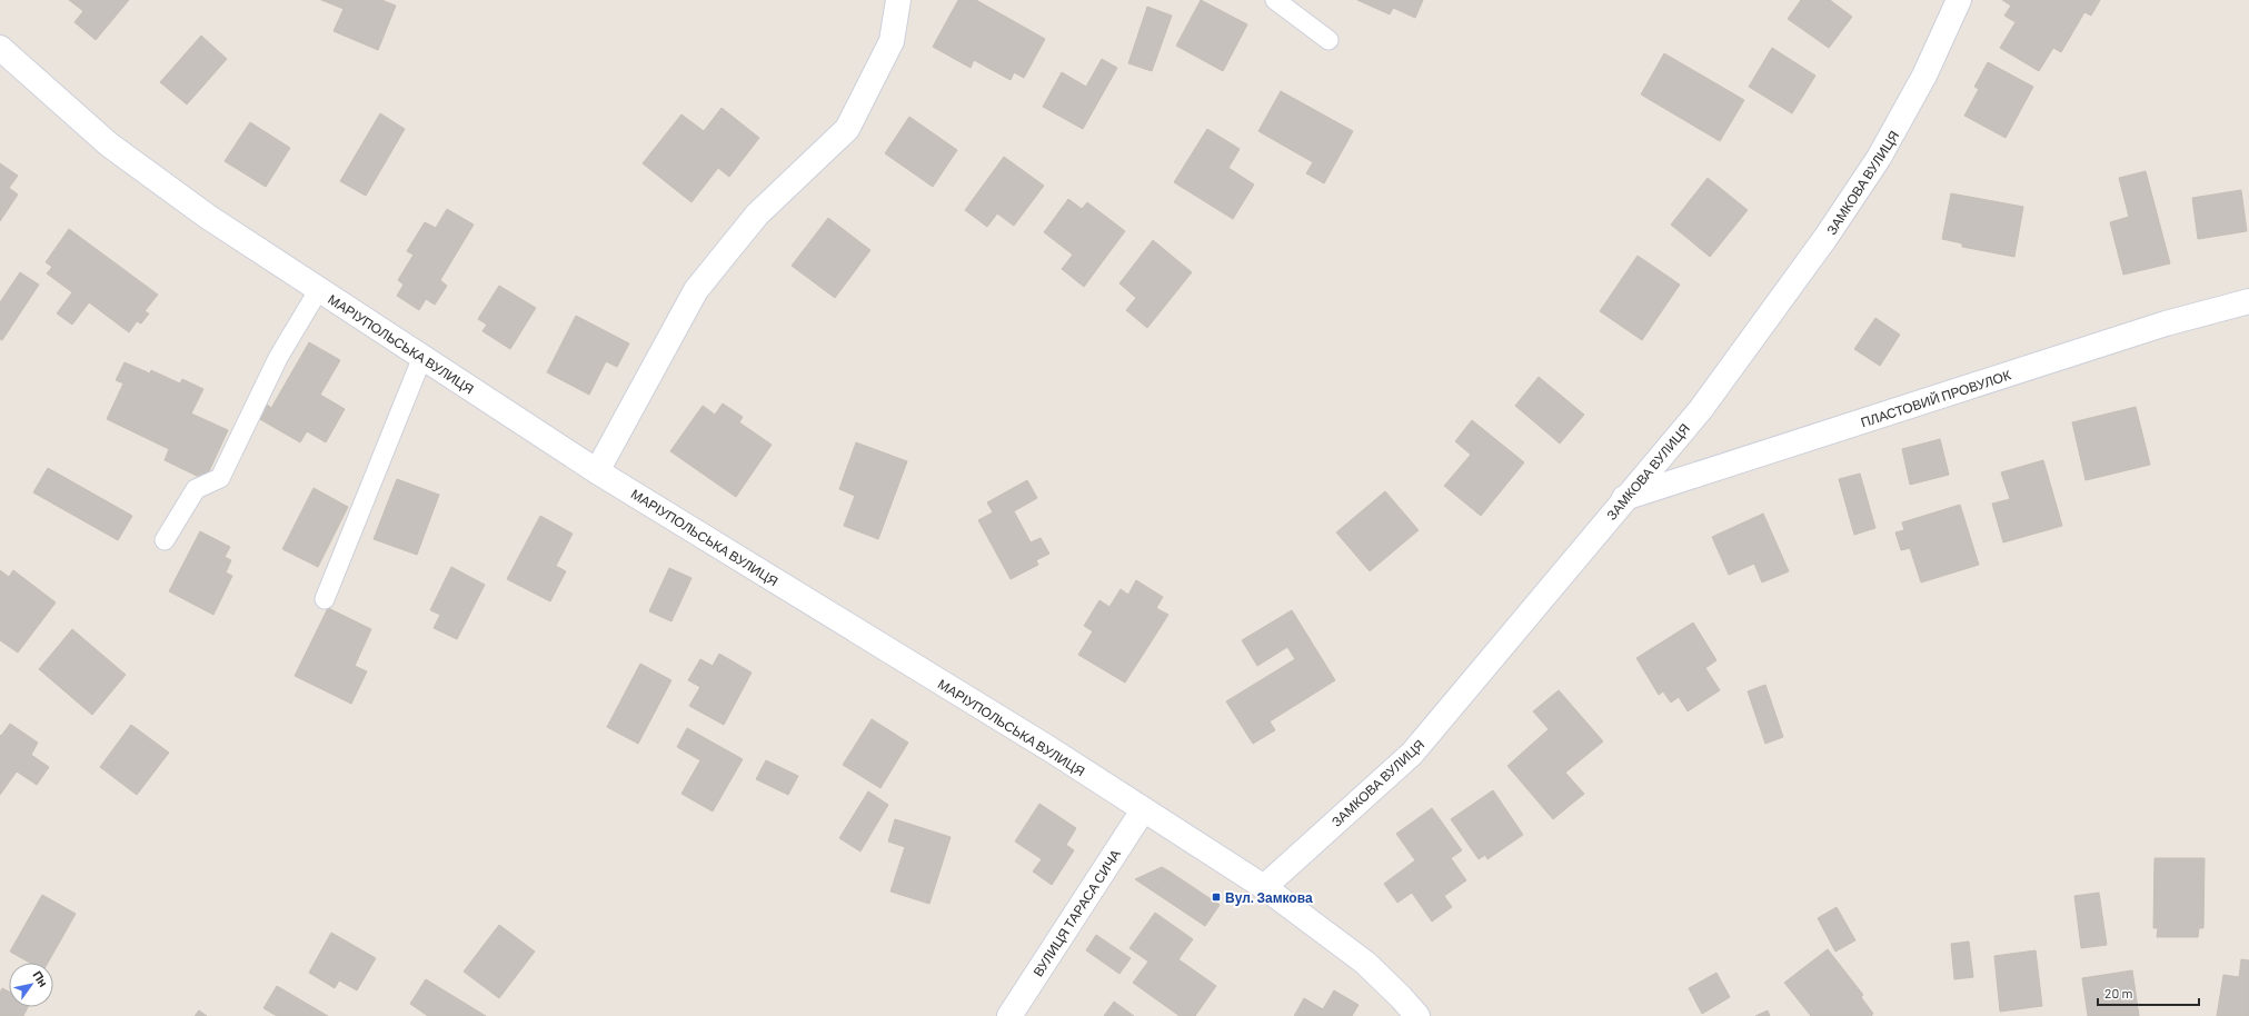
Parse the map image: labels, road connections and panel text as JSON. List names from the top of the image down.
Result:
{
  "streets": {
    "street": [
      "ЗАМКОВА ВУЛИЦЯ",
      "МАРІУПОЛЬСЬКА ВУЛИЦЯ",
      "ПЛАСТОВИЙ ПРОВУЛОК",
      "ВУЛИЦЯ ТАРАСА СИЧА"
    ]
  },
  "crossings": [
    ["ЗАМКОВА ВУЛИЦЯ", "МАРІУПОЛЬСЬКА ВУЛИЦЯ"],
    ["ЗАМКОВА ВУЛИЦЯ", "ПЛАСТОВИЙ ПРОВУЛОК"],
    ["МАРІУПОЛЬСЬКА ВУЛИЦЯ", "ВУЛИЦЯ ТАРАСА СИЧА"]
  ],
  "places": {
    "transit": ["Вул. Замкова"]
  },
  "scale_bar": "20 m",
  "north": "top right"
}
